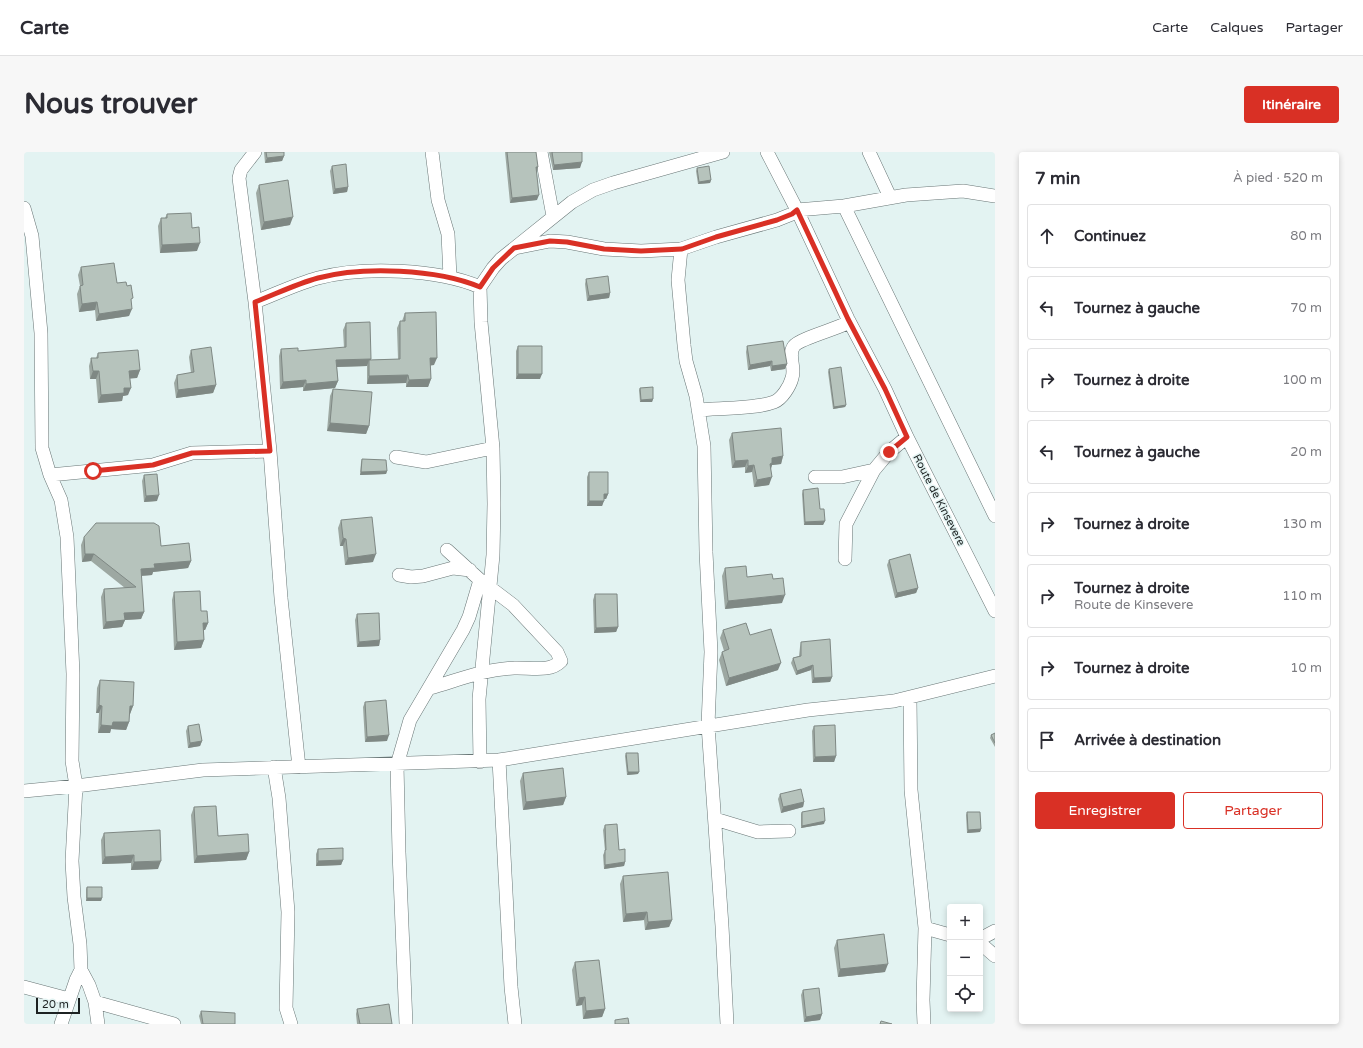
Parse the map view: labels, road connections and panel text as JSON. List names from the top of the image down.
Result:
{
  "streets": {
    "street": ["Route de Kinsevere"]
  },
  "scale_bar": "20 m",
  "page": {
    "header": "Carte",
    "nav": ["Carte", "Calques", "Partager"],
    "buttons": [
      "Itinéraire",
      ["Enregistrer", "Partager"]
    ],
    "title": "Nous trouver",
    "heading": ["7 min", "À pied · 520 m"],
    "list": [
      ["Continuez", "80 m"],
      ["Tournez à gauche", "70 m"],
      ["Tournez à droite", "100 m"],
      ["Tournez à gauche", "20 m"],
      ["Tournez à droite", "130 m"],
      ["Tournez à droite", "Route de Kinsevere", "110 m"],
      ["Tournez à droite", "10 m"],
      "Arrivée à destination"
    ],
    "map_buttons": ["+", "−"],
    "scale": "20 m"
  }
}
